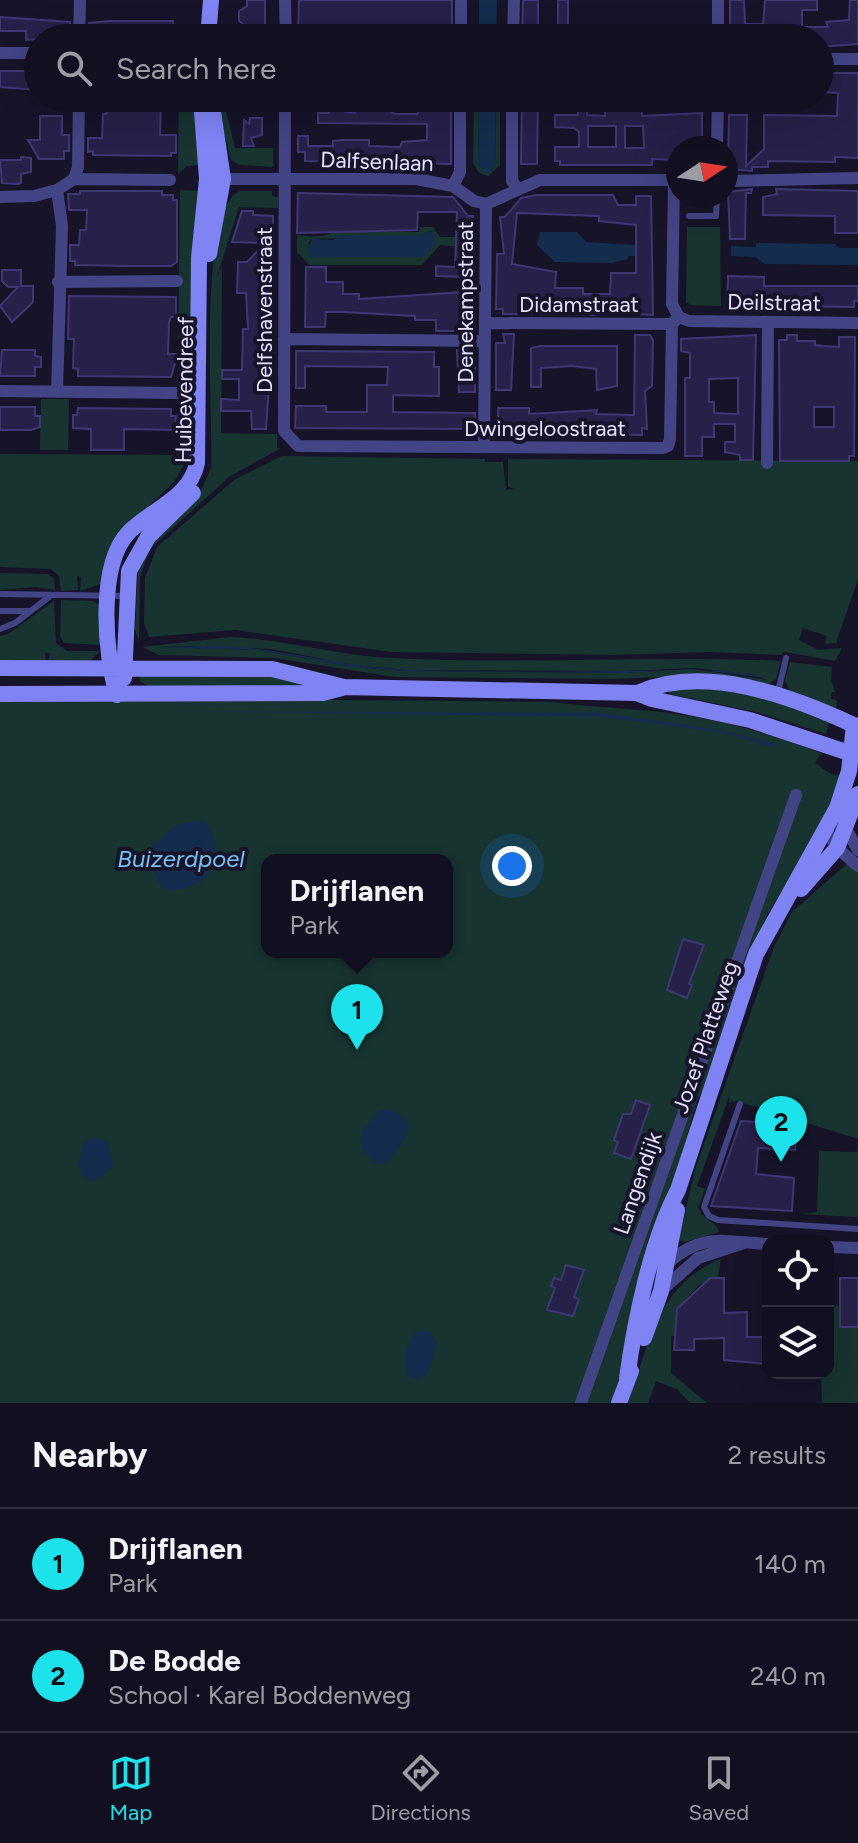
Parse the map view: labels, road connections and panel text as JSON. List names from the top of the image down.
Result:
{
  "streets": {
    "street": [
      "Dalfsenlaan",
      "Denekampstraat",
      "Deilstraat",
      "Didamstraat",
      "Delfshavenstraat",
      "Huibevendreef",
      "Dwingeloostraat",
      "Jozef Platteweg",
      "Langendijk"
    ]
  },
  "crossings": [
    ["Dalfsenlaan", "Denekampstraat"],
    ["Dalfsenlaan", "Delfshavenstraat"],
    ["Dalfsenlaan", "Huibevendreef"],
    ["Denekampstraat", "Didamstraat"],
    ["Denekampstraat", "Dwingeloostraat"],
    ["Deilstraat", "Didamstraat"],
    ["Deilstraat", "Dwingeloostraat"],
    ["Didamstraat", "Dwingeloostraat"],
    ["Delfshavenstraat", "Dwingeloostraat"]
  ],
  "water": ["Buizerdpoel"],
  "north": "right",
  "page": {
    "search": "Search here",
    "popup": ["Drijflanen", "Park"],
    "pins": ["1", "2"],
    "heading": ["Nearby", "2 results"],
    "list": [
      {
        "mark": "1",
        "name": "Drijflanen",
        "note": "Park",
        "value": "140 m"
      },
      {
        "mark": "2",
        "name": "De Bodde",
        "note": "School · Karel Boddenweg",
        "value": "240 m"
      }
    ],
    "nav": ["Map", "Directions", "Saved"]
  }
}
